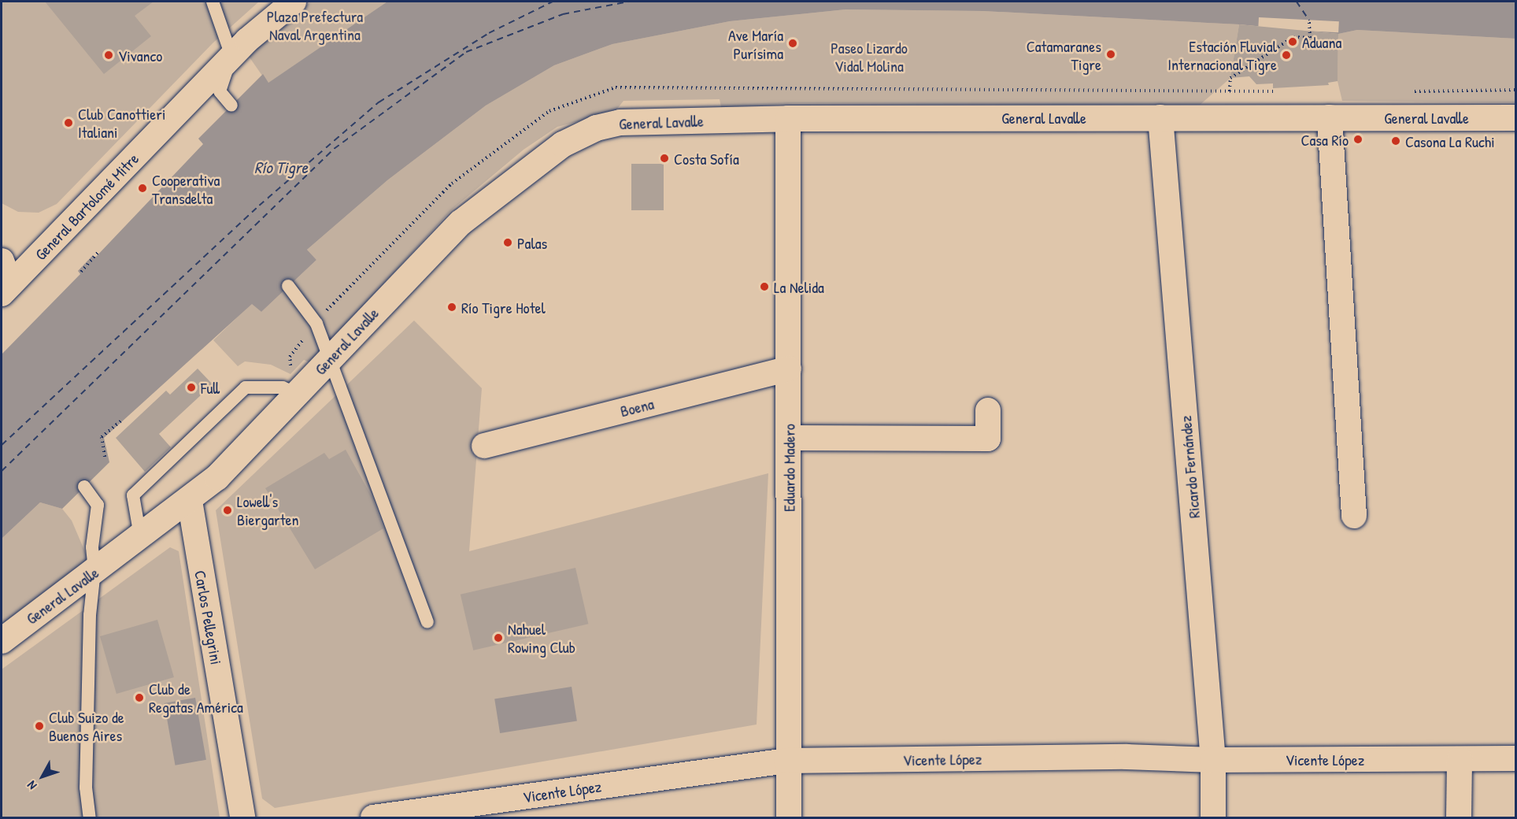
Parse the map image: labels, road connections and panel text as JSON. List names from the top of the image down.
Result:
{
  "streets": {
    "street": [
      "General Lavalle",
      "General Bartolomé Mitre",
      "Boena",
      "Ricardo Fernández",
      "Eduardo Madero",
      "Carlos Pellegrini",
      "Vicente López"
    ]
  },
  "crossings": [
    ["General Lavalle", "Ricardo Fernández"],
    ["General Lavalle", "Eduardo Madero"],
    ["General Lavalle", "Carlos Pellegrini"],
    ["Boena", "Eduardo Madero"],
    ["Ricardo Fernández", "Vicente López"],
    ["Eduardo Madero", "Vicente López"]
  ],
  "water": ["Río Tigre"],
  "parks": ["Plaza Prefectura Naval Argentina", "Paseo Lizardo Vidal Molina"],
  "places": [
    "Aduana",
    "Ave María Purísima",
    "Catamaranes Tigre",
    "Vivanco",
    "Estación Fluvial Internacional Tigre",
    "Club Canottieri Italiani",
    "Casa Río",
    "Casona La Ruchi",
    "Costa Sofía",
    "Cooperativa Transdelta",
    "Palas",
    "La Nelida",
    "Río Tigre Hotel",
    "Full",
    "Lowell's Biergarten",
    "Nahuel Rowing Club",
    "Club de Regatas América",
    "Club Suizo de Buenos Aires"
  ],
  "north": "bottom left"
}
